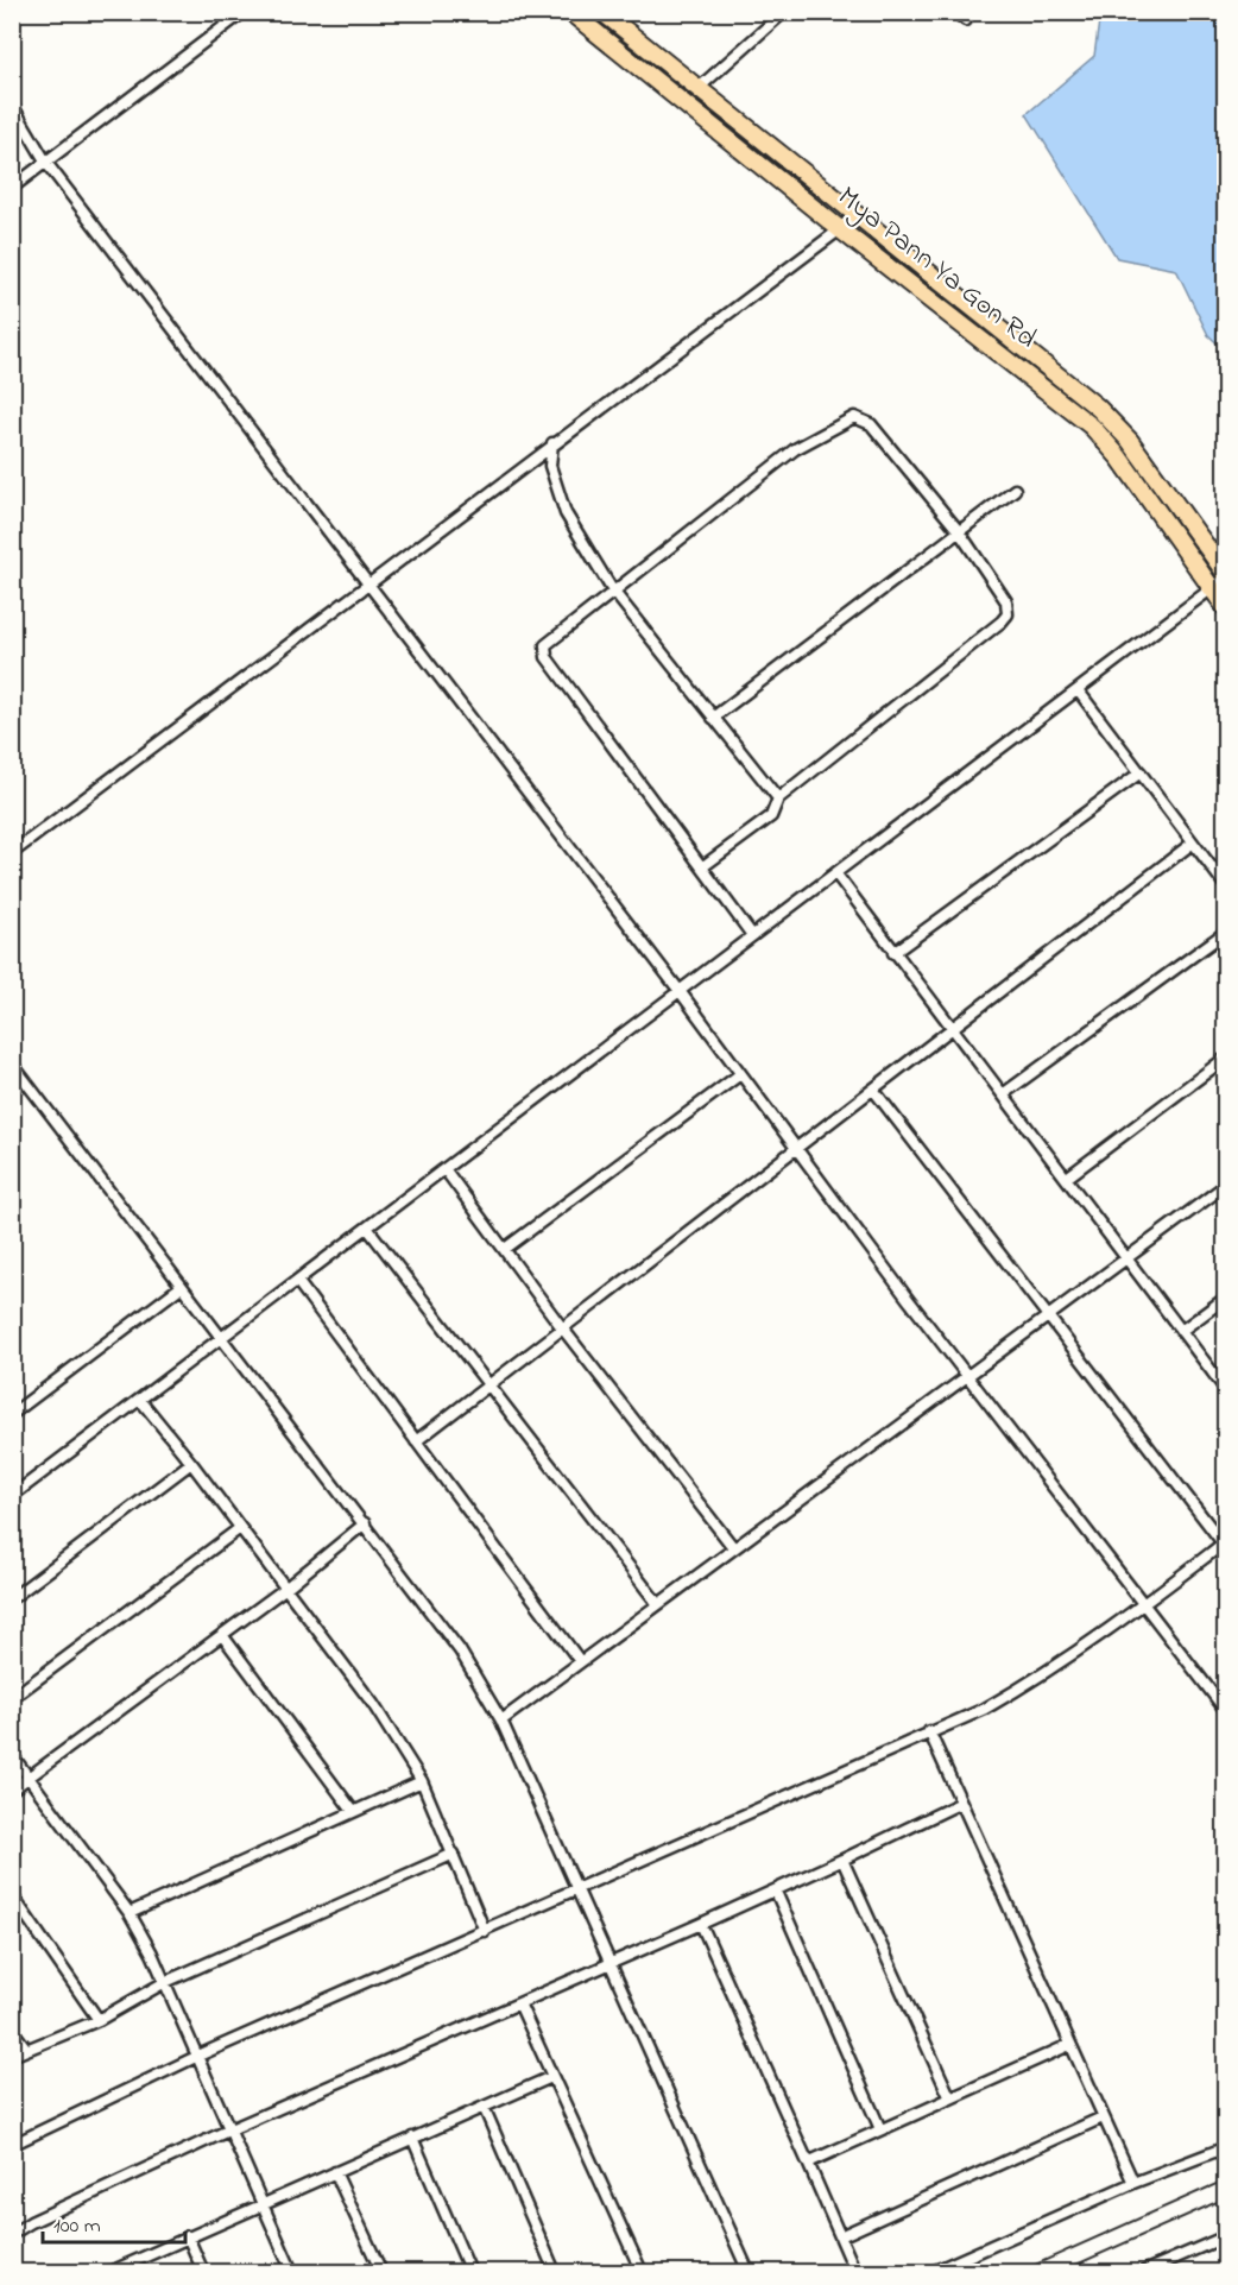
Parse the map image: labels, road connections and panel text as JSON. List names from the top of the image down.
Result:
{
  "streets": {
    "main road": ["Mya Pann Ya Gon Rd"]
  },
  "scale_bar": "100 m"
}
